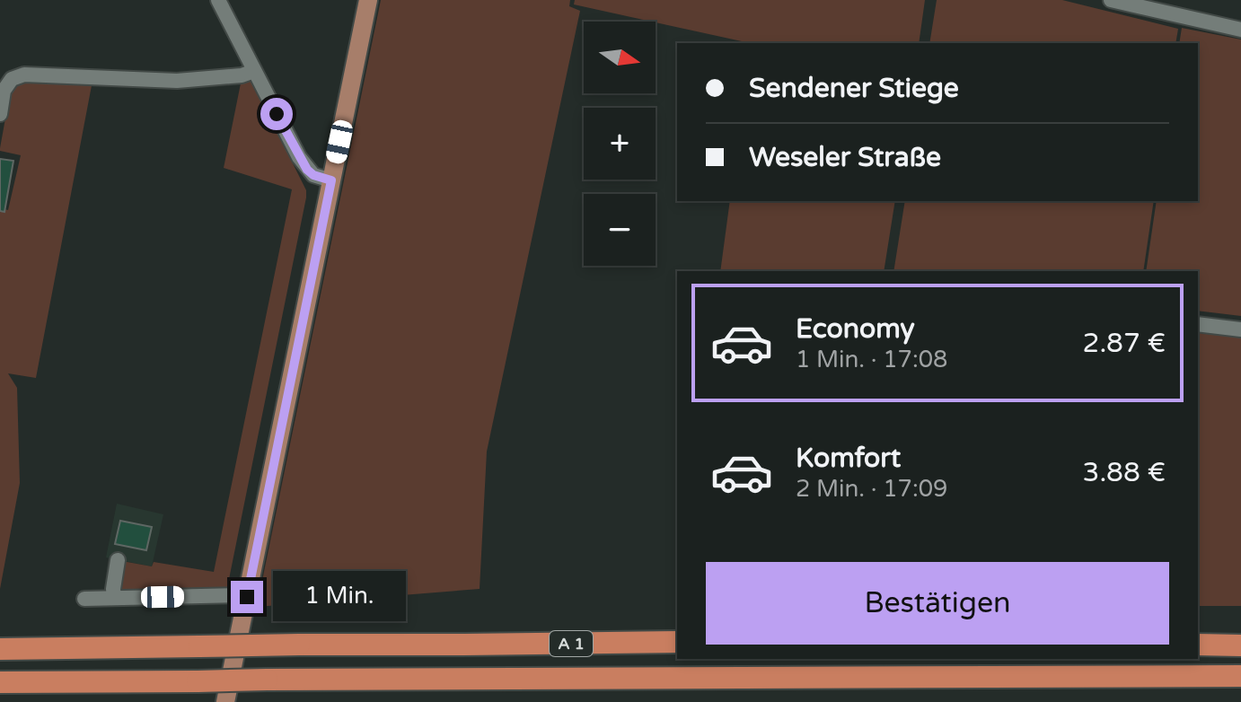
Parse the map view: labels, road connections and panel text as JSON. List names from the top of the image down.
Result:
{
  "streets": {
    "highway": ["A 1"]
  },
  "north": "right",
  "page": {
    "map_buttons": ["+", "−"],
    "banner": ["Sendener Stiege", "Weseler Straße"],
    "list": [
      {
        "name": "Economy",
        "note": "1 Min. · 17:08",
        "value": "2.87 €"
      },
      {
        "name": "Komfort",
        "note": "2 Min. · 17:09",
        "value": "3.88 €"
      }
    ],
    "buttons": "Bestätigen",
    "bubble": "1 Min."
  }
}
